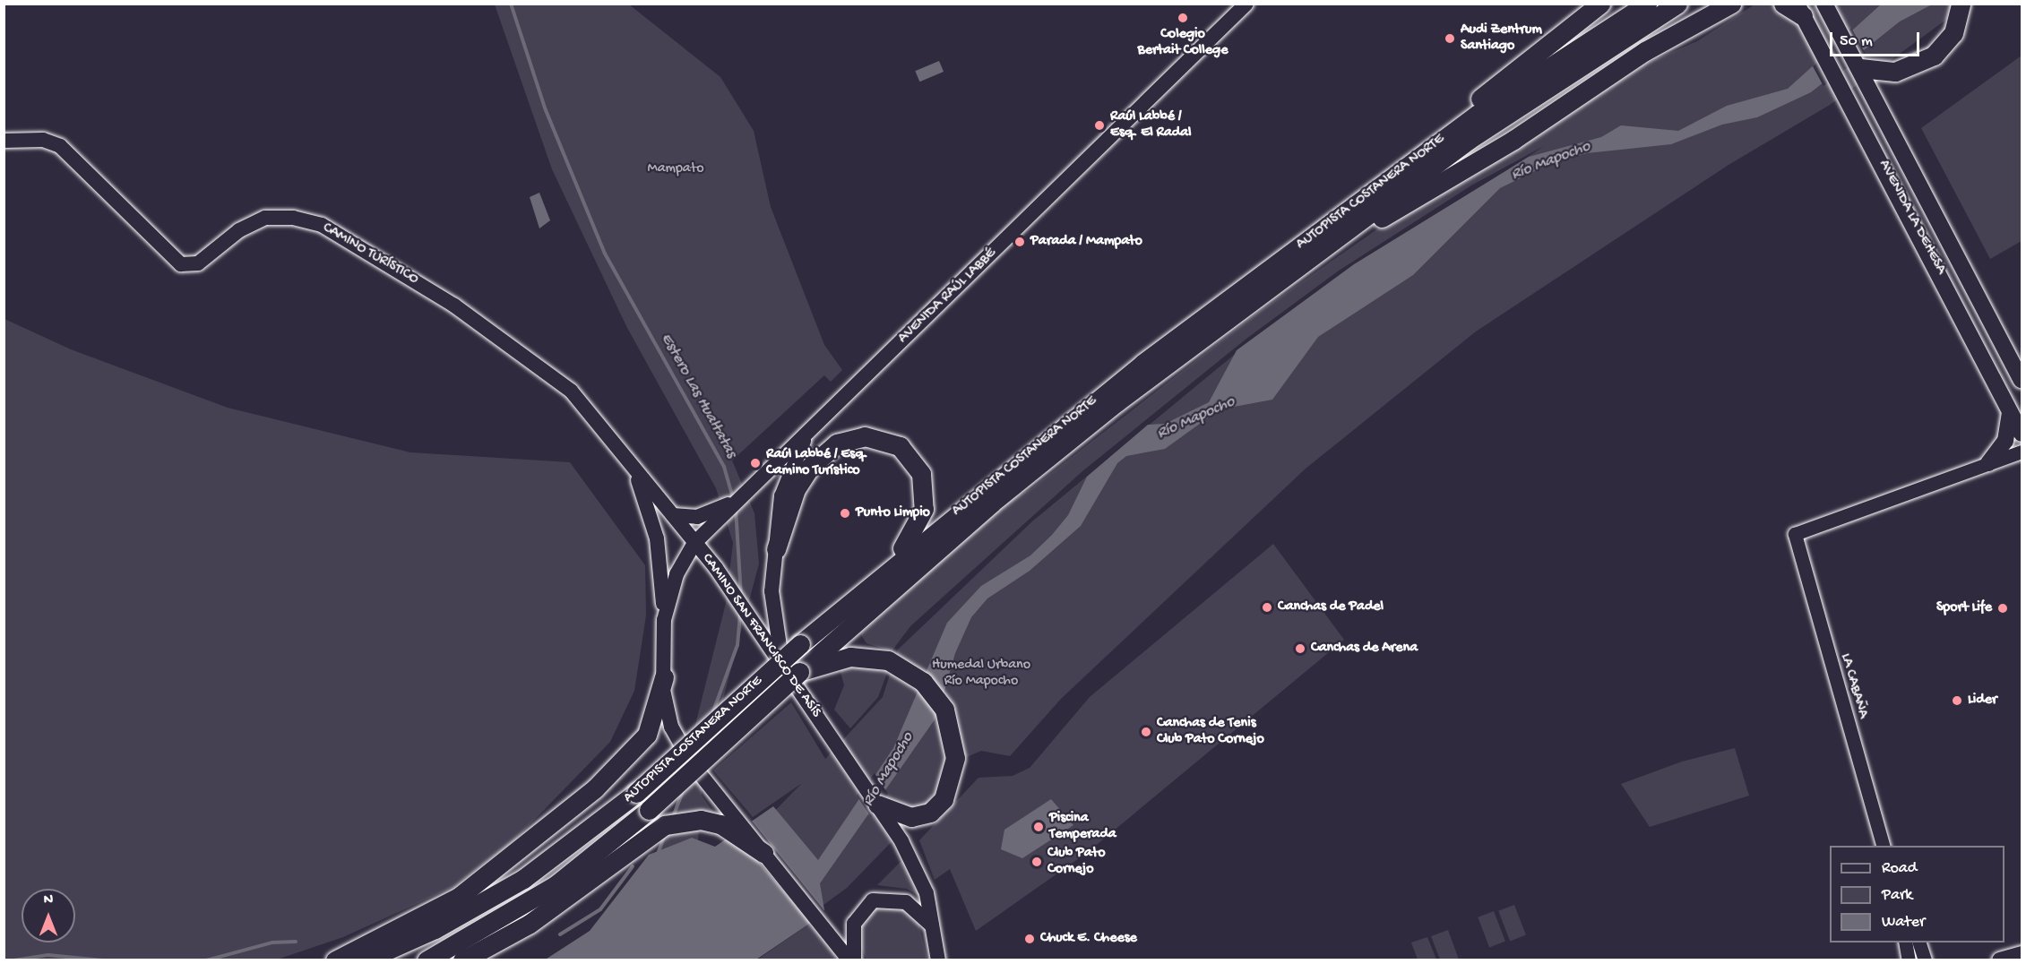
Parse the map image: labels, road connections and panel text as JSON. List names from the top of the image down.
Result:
{
  "streets": {
    "highway": ["AUTOPISTA COSTANERA NORTE"],
    "main road": [
      "AVENIDA LA DEHESA",
      "CAMINO TURÍSTICO",
      "AVENIDA RAÚL LABBÉ",
      "CAMINO SAN FRANCISCO DE ASÍS"
    ],
    "street": ["LA CABAÑA"]
  },
  "crossings": [
    ["AUTOPISTA COSTANERA NORTE", "CAMINO SAN FRANCISCO DE ASÍS"],
    ["CAMINO TURÍSTICO", "AVENIDA RAÚL LABBÉ"],
    ["CAMINO TURÍSTICO", "CAMINO SAN FRANCISCO DE ASÍS"],
    ["AVENIDA RAÚL LABBÉ", "CAMINO SAN FRANCISCO DE ASÍS"]
  ],
  "water": ["Río Mapocho", "Estero Las Hualtatas"],
  "parks": ["Mampato", "Humedal Urbano Río Mapocho"],
  "places": [
    "Colegio Bertait College",
    "Audi Zentrum Santiago",
    "Raúl Labbé / Esq. El Radal",
    "Parada / Mampato",
    "Raúl Labbé / Esq. Camino Turístico",
    "Punto Limpio",
    "Canchas de Padel",
    "Sport Life",
    "Canchas de Arena",
    "Lider",
    "Canchas de Tenis Club Pato Cornejo",
    "Piscina Temperada",
    "Club Pato Cornejo",
    "Chuck E. Cheese"
  ],
  "legend": ["Road", "Park", "Water"],
  "scale_bar": "50 m",
  "north": "top"
}
